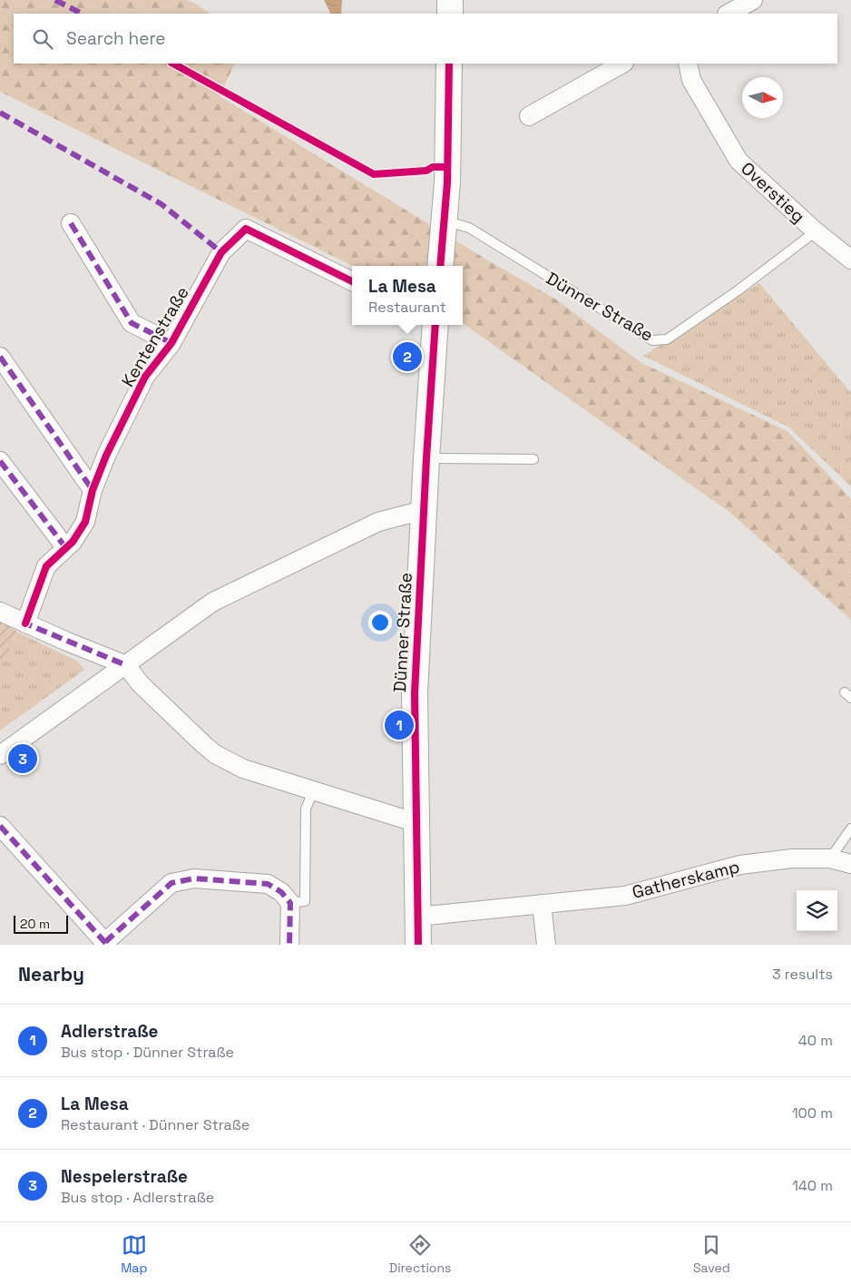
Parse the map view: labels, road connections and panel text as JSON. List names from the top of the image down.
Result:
{
  "streets": {
    "street": [
      "Overstieg",
      "Dünner Straße",
      "Kentenstraße",
      "Gatherskamp"
    ]
  },
  "crossings": [
    ["Overstieg", "Dünner Straße"],
    ["Dünner Straße", "Gatherskamp"]
  ],
  "scale_bar": "20 m",
  "north": "right",
  "page": {
    "search": "Search here",
    "popup": ["La Mesa", "Restaurant"],
    "pins": ["2", "1", "3"],
    "scale": "20 m",
    "heading": ["Nearby", "3 results"],
    "list": [
      {
        "mark": "1",
        "name": "Adlerstraße",
        "note": "Bus stop · Dünner Straße",
        "value": "40 m"
      },
      {
        "mark": "2",
        "name": "La Mesa",
        "note": "Restaurant · Dünner Straße",
        "value": "100 m"
      },
      {
        "mark": "3",
        "name": "Nespelerstraße",
        "note": "Bus stop · Adlerstraße",
        "value": "140 m"
      }
    ],
    "nav": ["Map", "Directions", "Saved"]
  }
}
